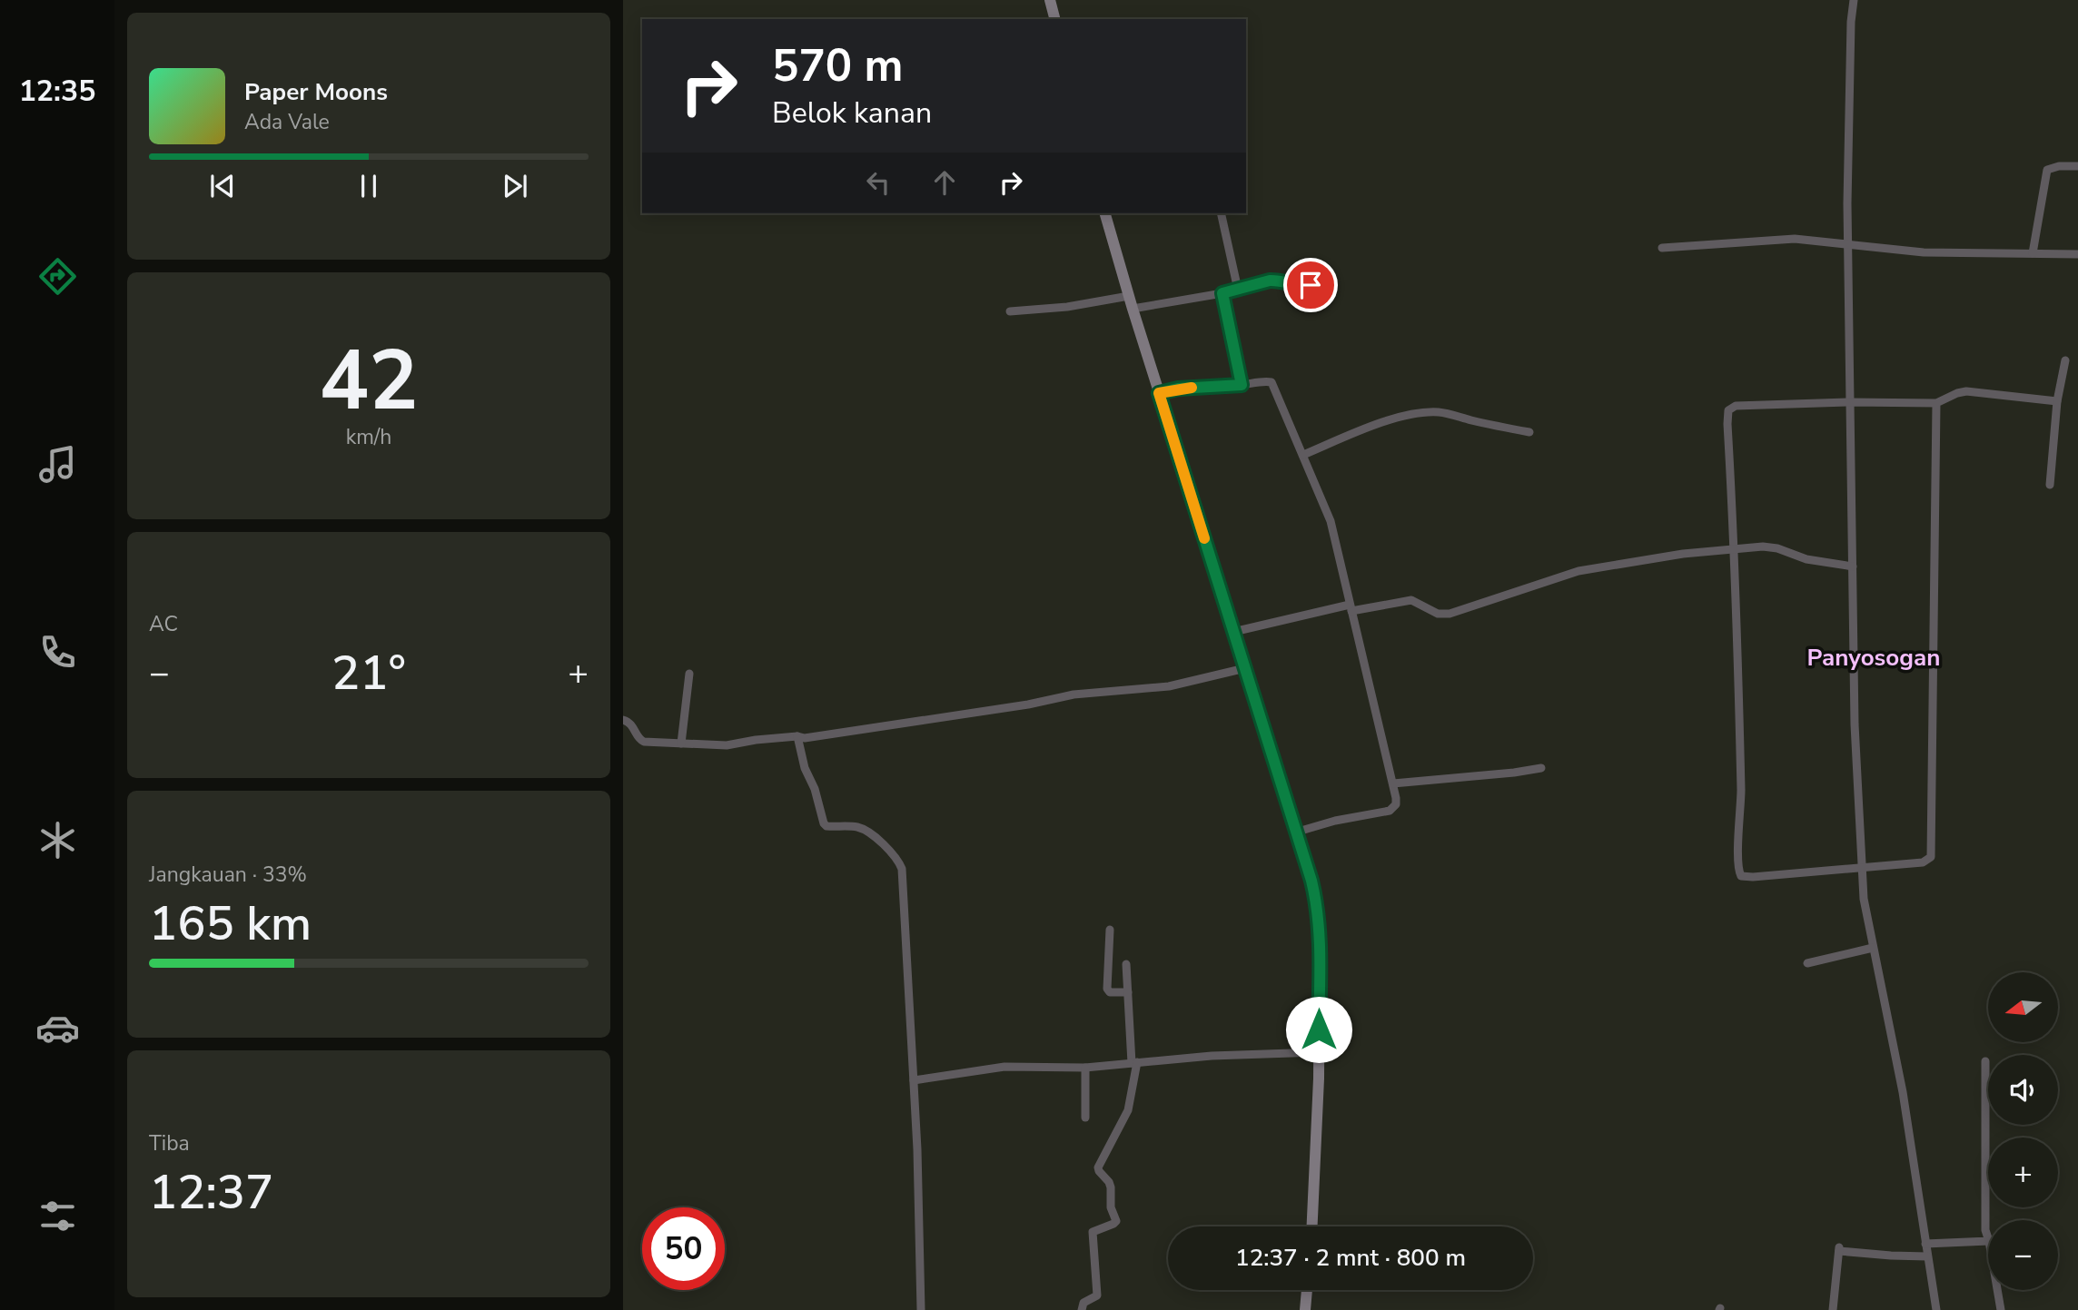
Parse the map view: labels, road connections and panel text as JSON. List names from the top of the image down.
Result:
{
  "districts": ["Panyosogan"],
  "north": "left",
  "page": {
    "tabs": "12:35",
    "turn": ["570 m", "Belok kanan"],
    "song": ["Paper Moons", "Ada Vale"],
    "tile": [
      ["42", "km/h"],
      "AC",
      ["Jangkauan · 33%", "165 km"],
      ["Tiba", "12:37"]
    ],
    "heat": ["−", "21°", "+"],
    "map_buttons": ["+", "−"],
    "limit": "50",
    "trip": "12:37 · 2 mnt · 800 m"
  }
}
